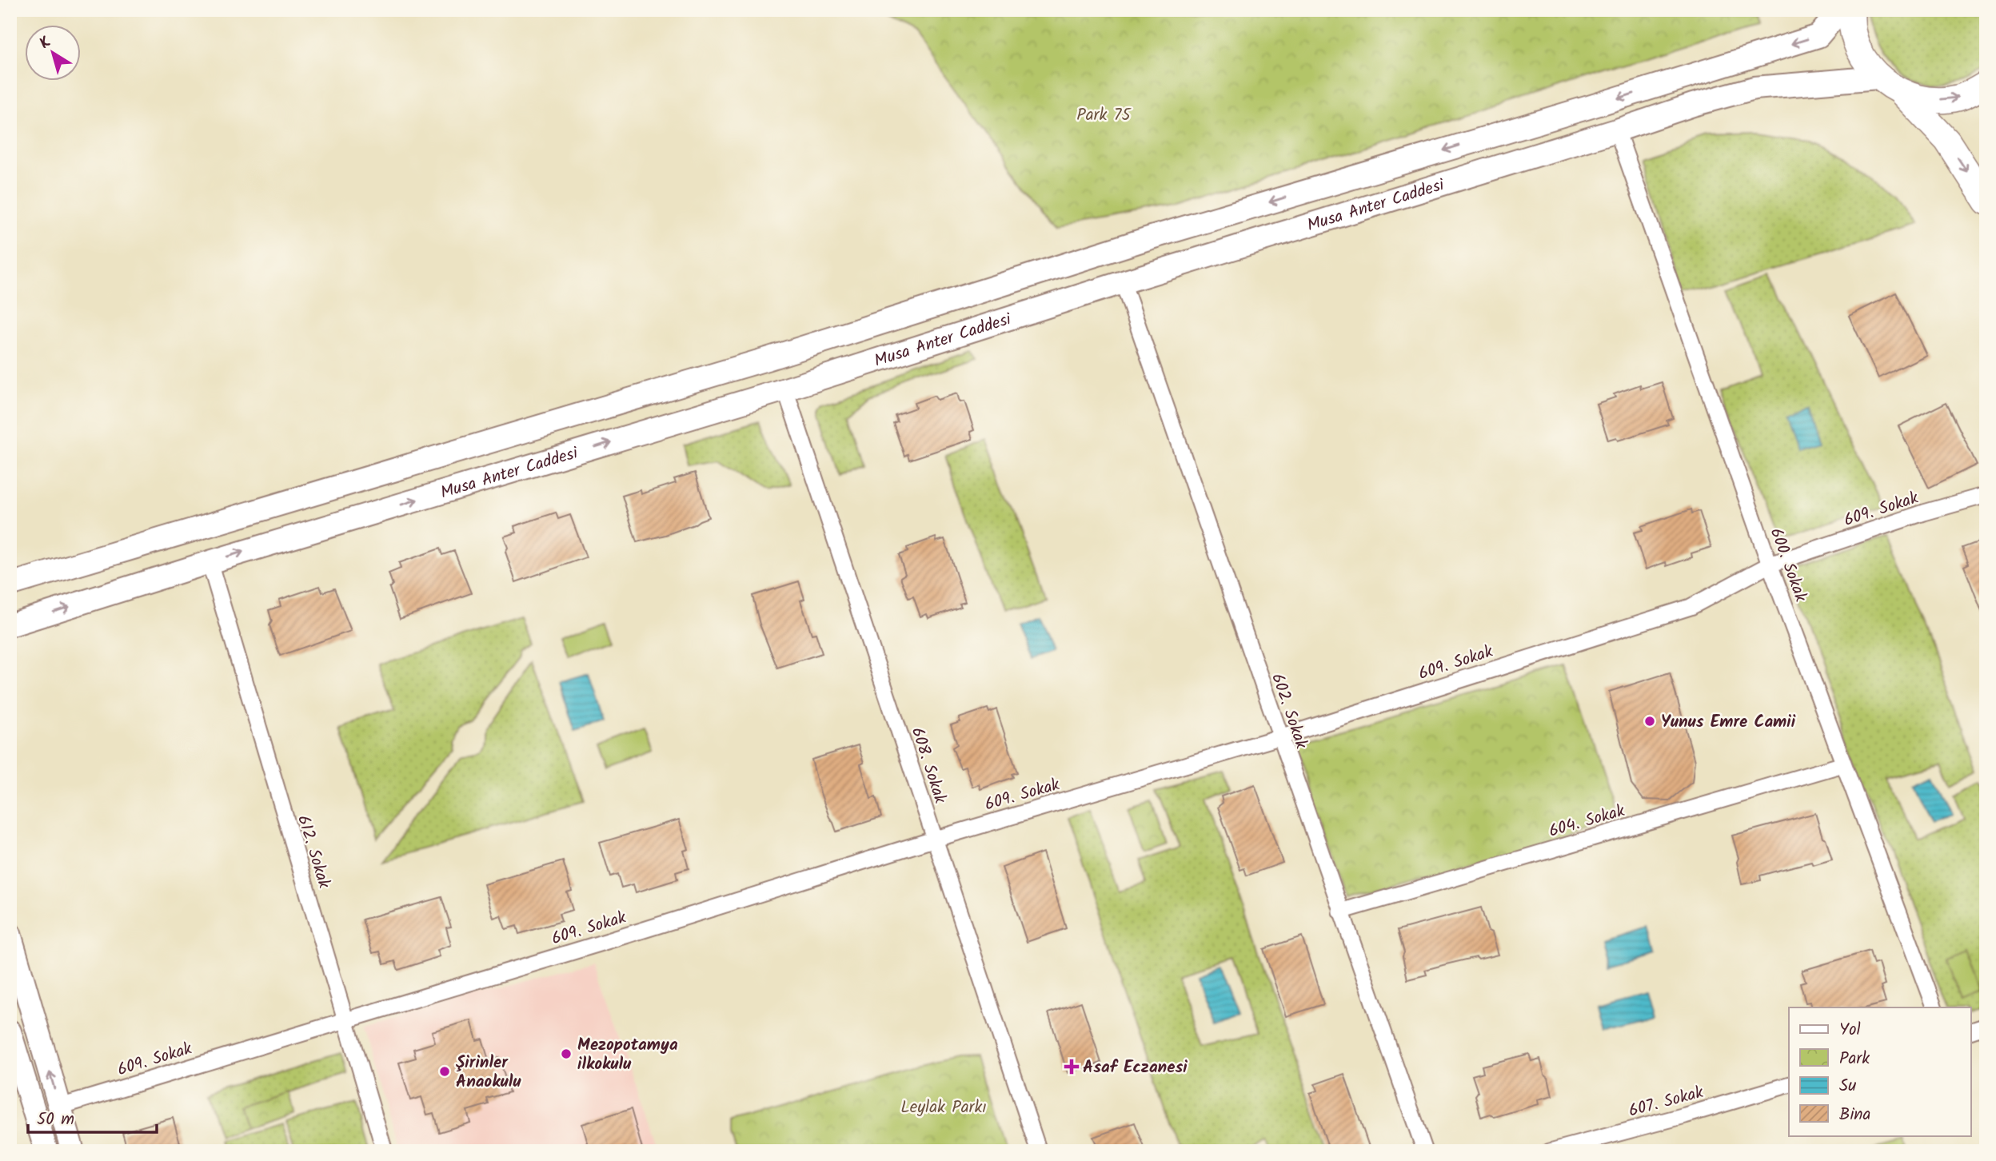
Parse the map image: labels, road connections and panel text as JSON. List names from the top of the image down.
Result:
{
  "streets": {
    "main road": ["Musa Anter Caddesi"],
    "street": [
      "609. Sokak",
      "600. Sokak",
      "602. Sokak",
      "608. Sokak",
      "604. Sokak",
      "612. Sokak",
      "607. Sokak"
    ]
  },
  "crossings": [
    ["Musa Anter Caddesi", "600. Sokak"],
    ["Musa Anter Caddesi", "602. Sokak"],
    ["Musa Anter Caddesi", "608. Sokak"],
    ["Musa Anter Caddesi", "612. Sokak"],
    ["609. Sokak", "600. Sokak"],
    ["609. Sokak", "602. Sokak"],
    ["609. Sokak", "608. Sokak"],
    ["609. Sokak", "612. Sokak"],
    ["600. Sokak", "604. Sokak"],
    ["602. Sokak", "604. Sokak"]
  ],
  "parks": ["Park 75", "Leylak Parkı"],
  "places": {
    "other": ["Yunus Emre Camii", "Mezopotamya ilkokulu", "Şirinler Anaokulu"],
    "health": ["Asaf Eczanesi"]
  },
  "legend": [
    "Yol",
    "Park",
    "Su",
    "Bina"
  ],
  "scale_bar": "50 m",
  "north": "top left"
}
